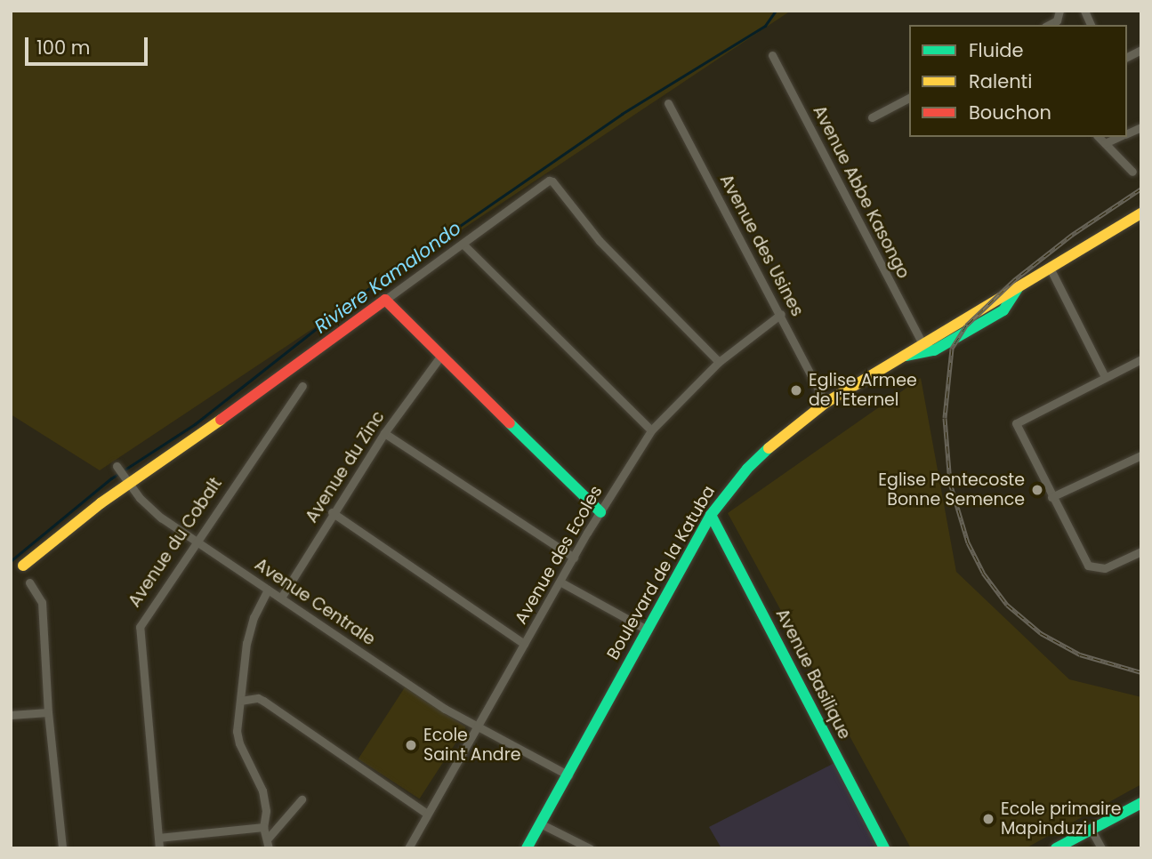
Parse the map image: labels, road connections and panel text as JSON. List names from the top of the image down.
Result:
{
  "streets": {
    "street": [
      "Avenue Abbe Kasongo",
      "Avenue des Usines",
      "Avenue du Zinc",
      "Avenue du Cobalt",
      "Avenue des Ecoles",
      "Boulevard de la Katuba",
      "Avenue Centrale",
      "Avenue Basilique"
    ]
  },
  "crossings": [
    ["Avenue Abbe Kasongo", "Boulevard de la Katuba"],
    ["Avenue des Usines", "Avenue des Ecoles"],
    ["Avenue des Usines", "Boulevard de la Katuba"],
    ["Avenue du Zinc", "Avenue Centrale"],
    ["Avenue du Cobalt", "Avenue Centrale"],
    ["Avenue des Ecoles", "Avenue Centrale"],
    ["Boulevard de la Katuba", "Avenue Centrale"],
    ["Boulevard de la Katuba", "Avenue Basilique"]
  ],
  "water": ["Riviere Kamalondo"],
  "places": [
    "Eglise Armee de l'Eternel",
    "Eglise Pentecoste Bonne Semence",
    "Ecole Saint Andre",
    "Ecole primaire Mapinduzi I"
  ],
  "legend": ["Fluide", "Ralenti", "Bouchon"],
  "scale_bar": "100 m"
}
